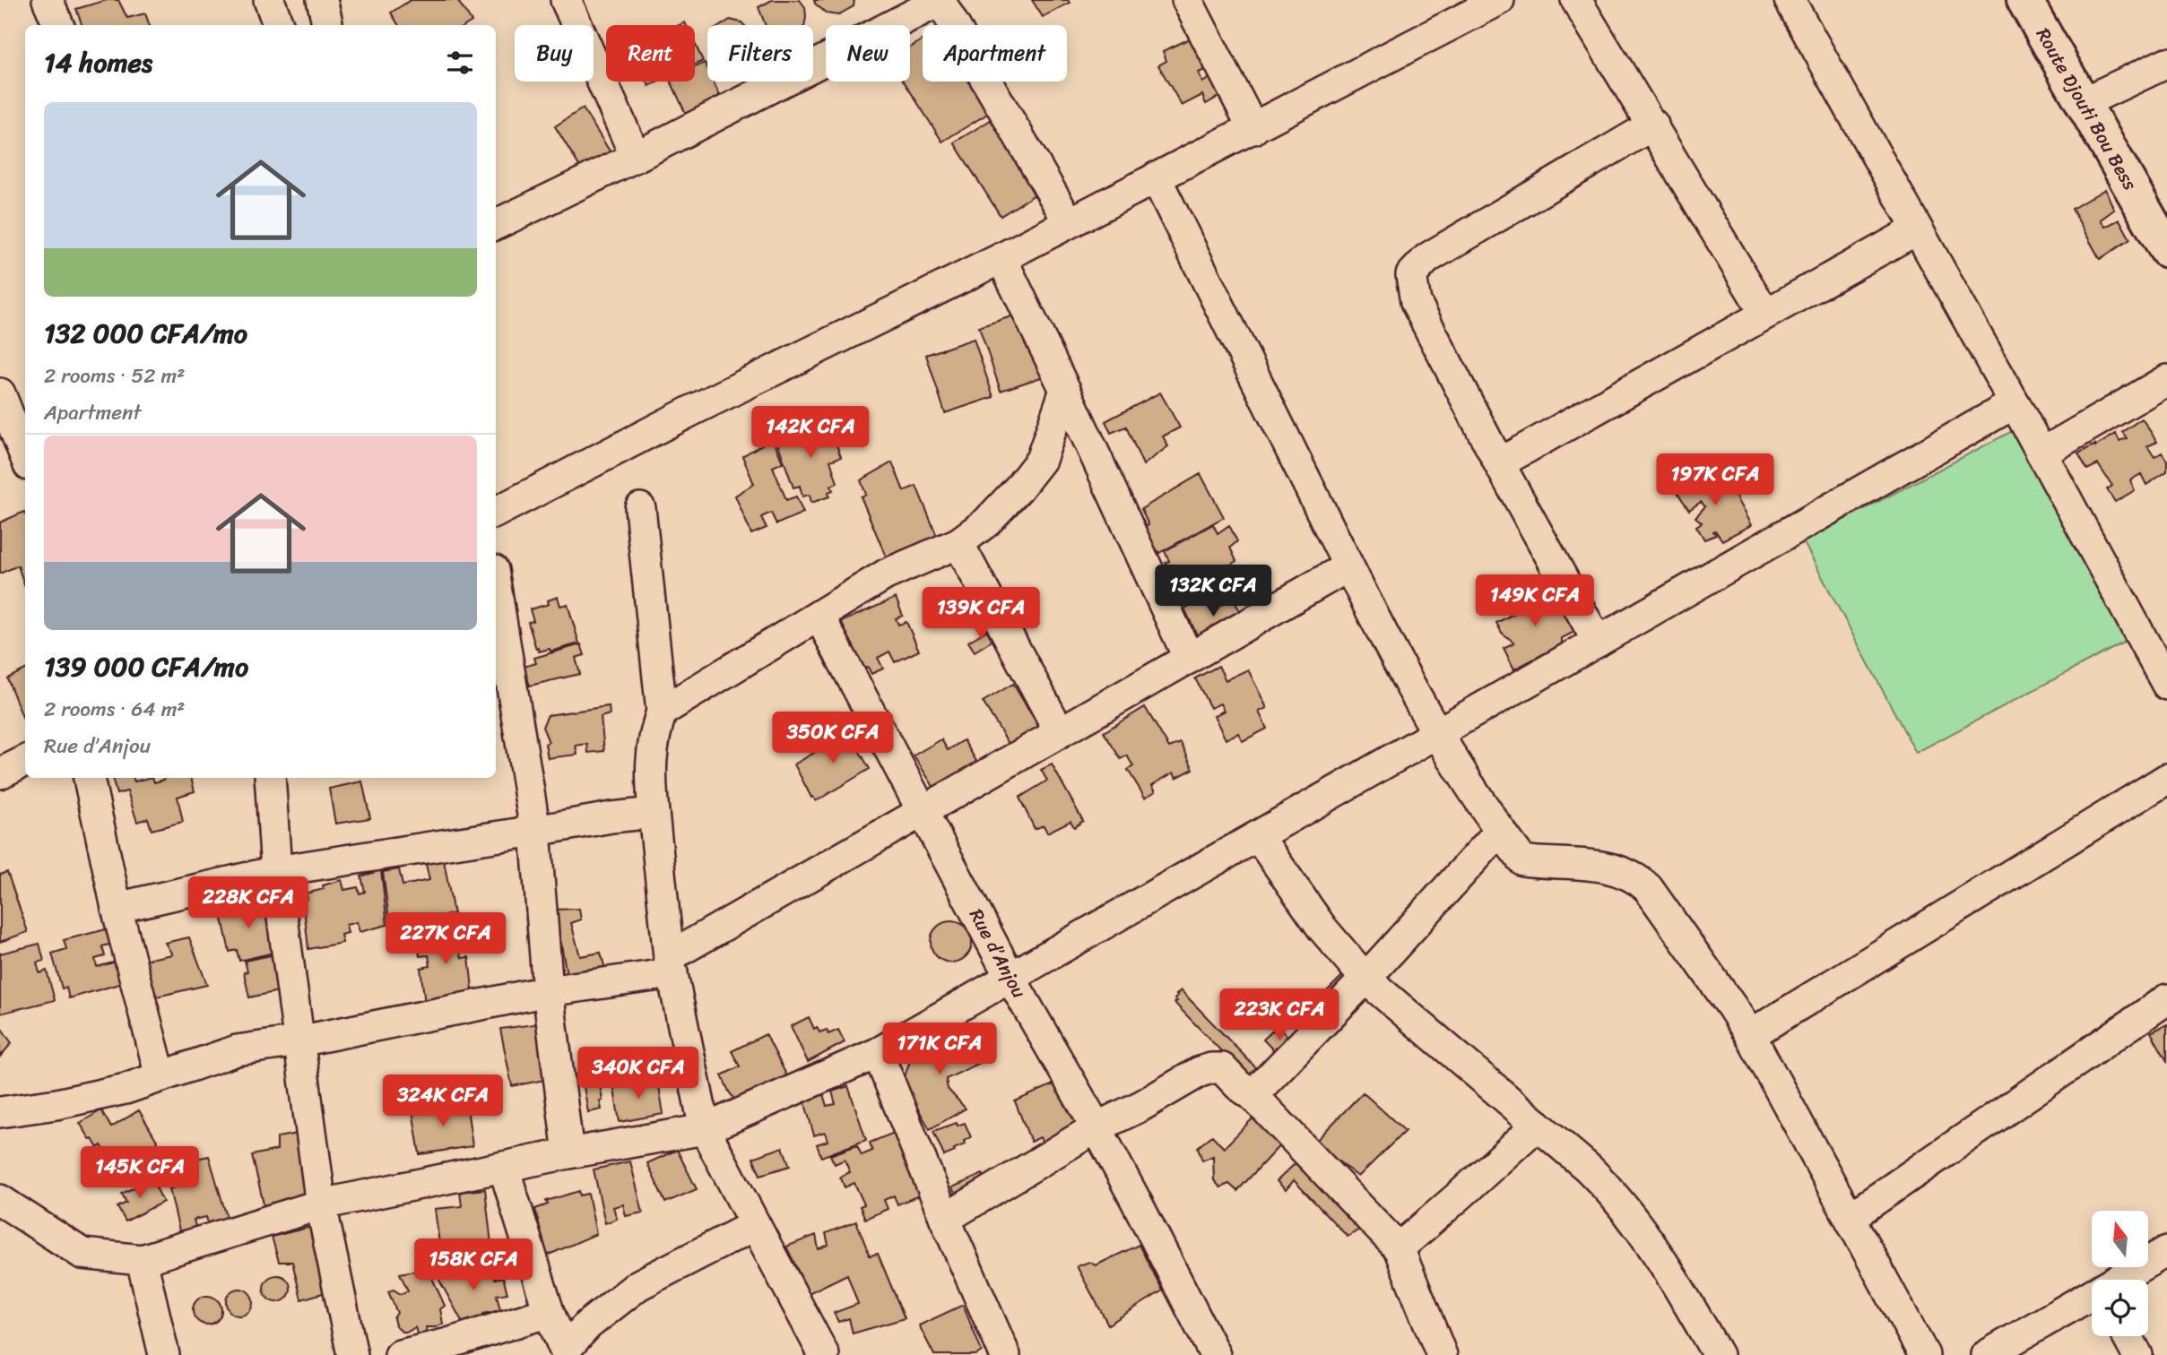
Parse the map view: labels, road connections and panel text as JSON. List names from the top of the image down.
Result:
{
  "streets": {
    "main road": ["Route Djouti Bou Bess"],
    "street": ["Rue d’Anjou"]
  },
  "north": "top",
  "page": {
    "chip": [
      "Buy",
      "Rent",
      "Filters",
      "New",
      "Apartment"
    ],
    "heading": "14 homes",
    "list": [
      {
        "name": "132 000 CFA/mo",
        "note": "2 rooms · 52 m² · Apartment"
      },
      {
        "name": "139 000 CFA/mo",
        "note": "2 rooms · 64 m² · Rue d’Anjou"
      }
    ],
    "price": [
      "142K CFA",
      "197K CFA",
      "132K CFA",
      "149K CFA",
      "139K CFA",
      "350K CFA",
      "228K CFA",
      "227K CFA",
      "223K CFA",
      "171K CFA",
      "340K CFA",
      "324K CFA",
      "145K CFA",
      "158K CFA"
    ]
  }
}
